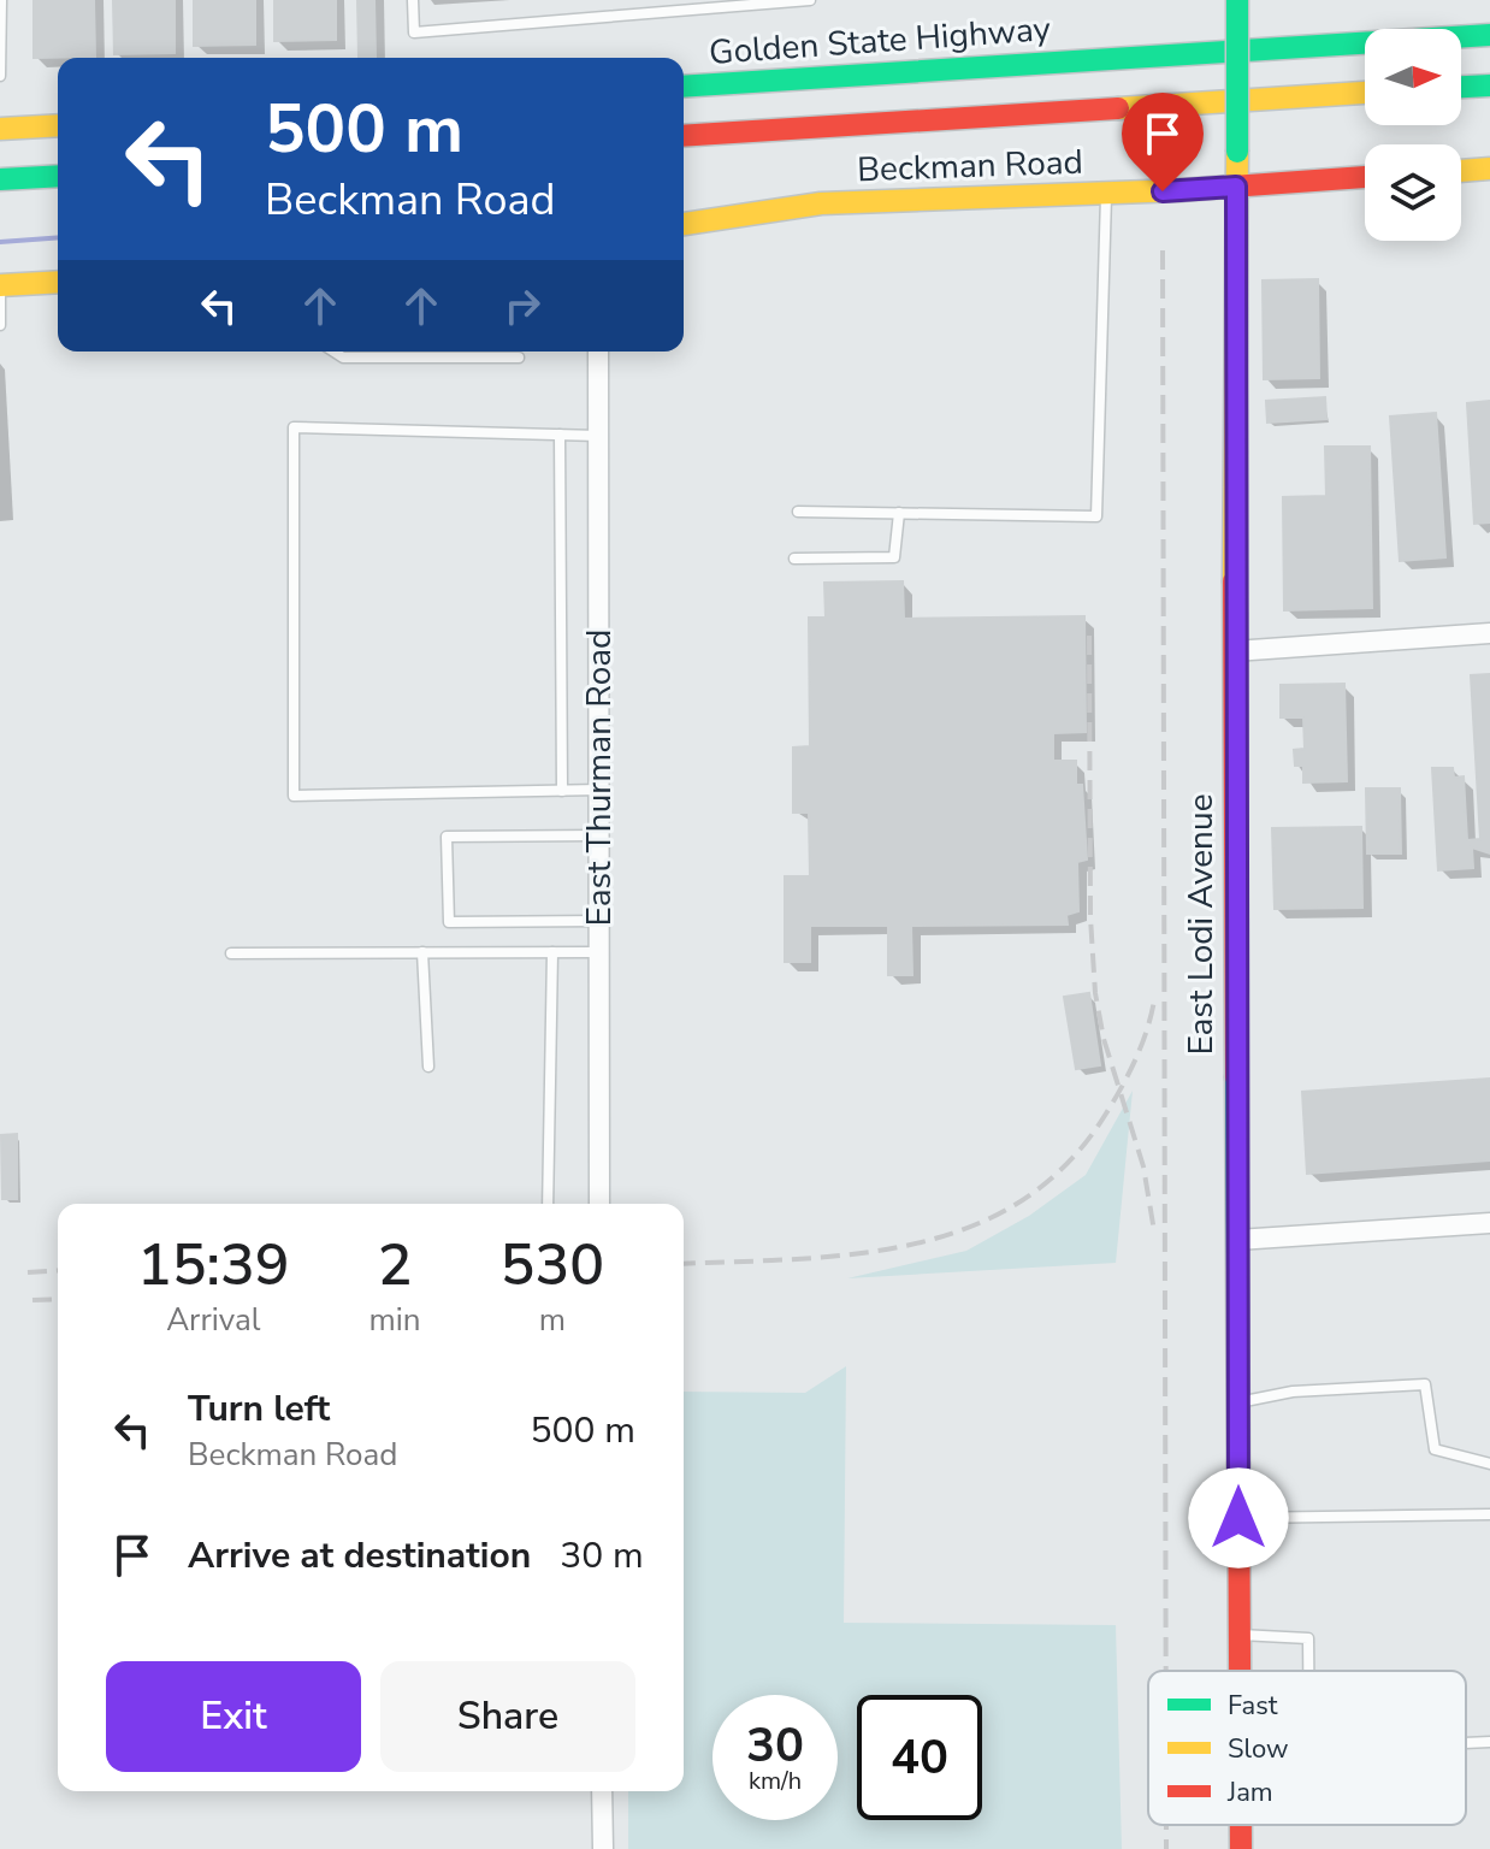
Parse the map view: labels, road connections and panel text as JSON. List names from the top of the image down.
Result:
{
  "streets": {
    "main road": ["Golden State Highway", "Beckman Road", "East Lodi Avenue"],
    "street": ["East Thurman Road"]
  },
  "crossings": [
    ["Beckman Road", "East Lodi Avenue"]
  ],
  "legend": ["Fast", "Slow", "Jam"],
  "north": "right",
  "page": {
    "turn": ["500 m", "Beckman Road"],
    "eta": [
      "15:39",
      "Arrival",
      "2",
      "min",
      "530",
      "m"
    ],
    "list": [
      {
        "name": "Turn left",
        "note": "Beckman Road",
        "value": "500 m"
      },
      {
        "name": "Arrive at destination",
        "value": "30 m"
      }
    ],
    "buttons": ["Exit", "Share"],
    "speed": "30 km/h",
    "limit": "40"
  }
}
